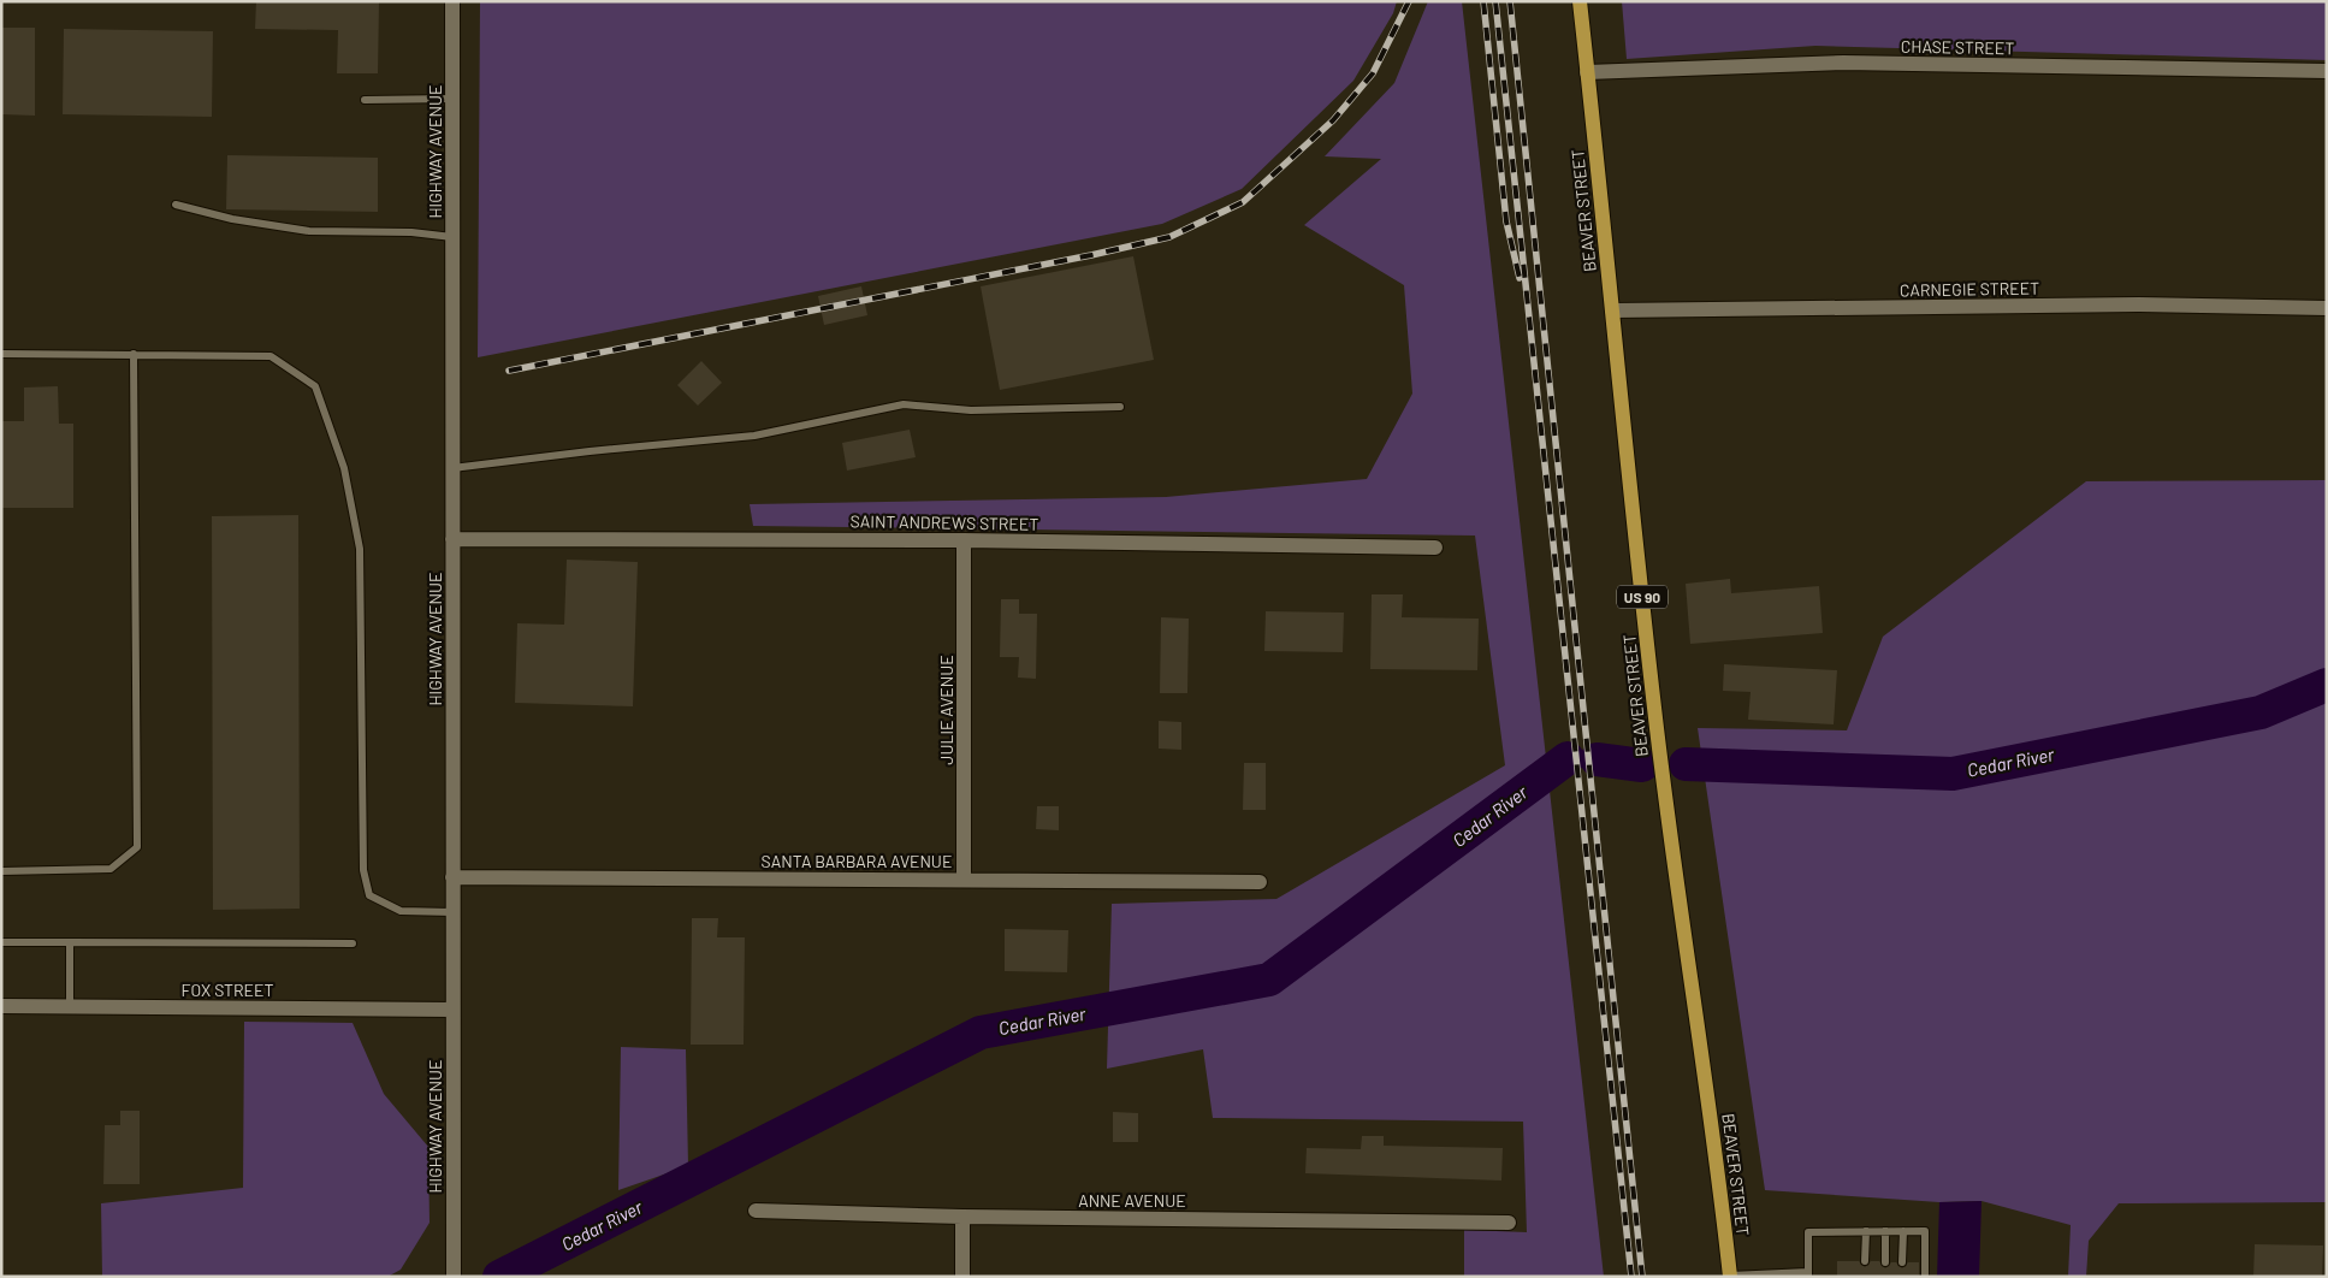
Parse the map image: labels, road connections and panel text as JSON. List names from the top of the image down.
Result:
{
  "streets": {
    "main road": ["BEAVER STREET", "US 90"],
    "street": [
      "CHASE STREET",
      "HIGHWAY AVENUE",
      "CARNEGIE STREET",
      "SAINT ANDREWS STREET",
      "JULIE AVENUE",
      "SANTA BARBARA AVENUE",
      "FOX STREET",
      "ANNE AVENUE"
    ]
  },
  "crossings": [
    ["CHASE STREET", "BEAVER STREET"],
    ["HIGHWAY AVENUE", "SAINT ANDREWS STREET"],
    ["HIGHWAY AVENUE", "SANTA BARBARA AVENUE"],
    ["HIGHWAY AVENUE", "FOX STREET"],
    ["BEAVER STREET", "CARNEGIE STREET"],
    ["SAINT ANDREWS STREET", "JULIE AVENUE"],
    ["JULIE AVENUE", "SANTA BARBARA AVENUE"]
  ],
  "water": ["Cedar River"]
}
